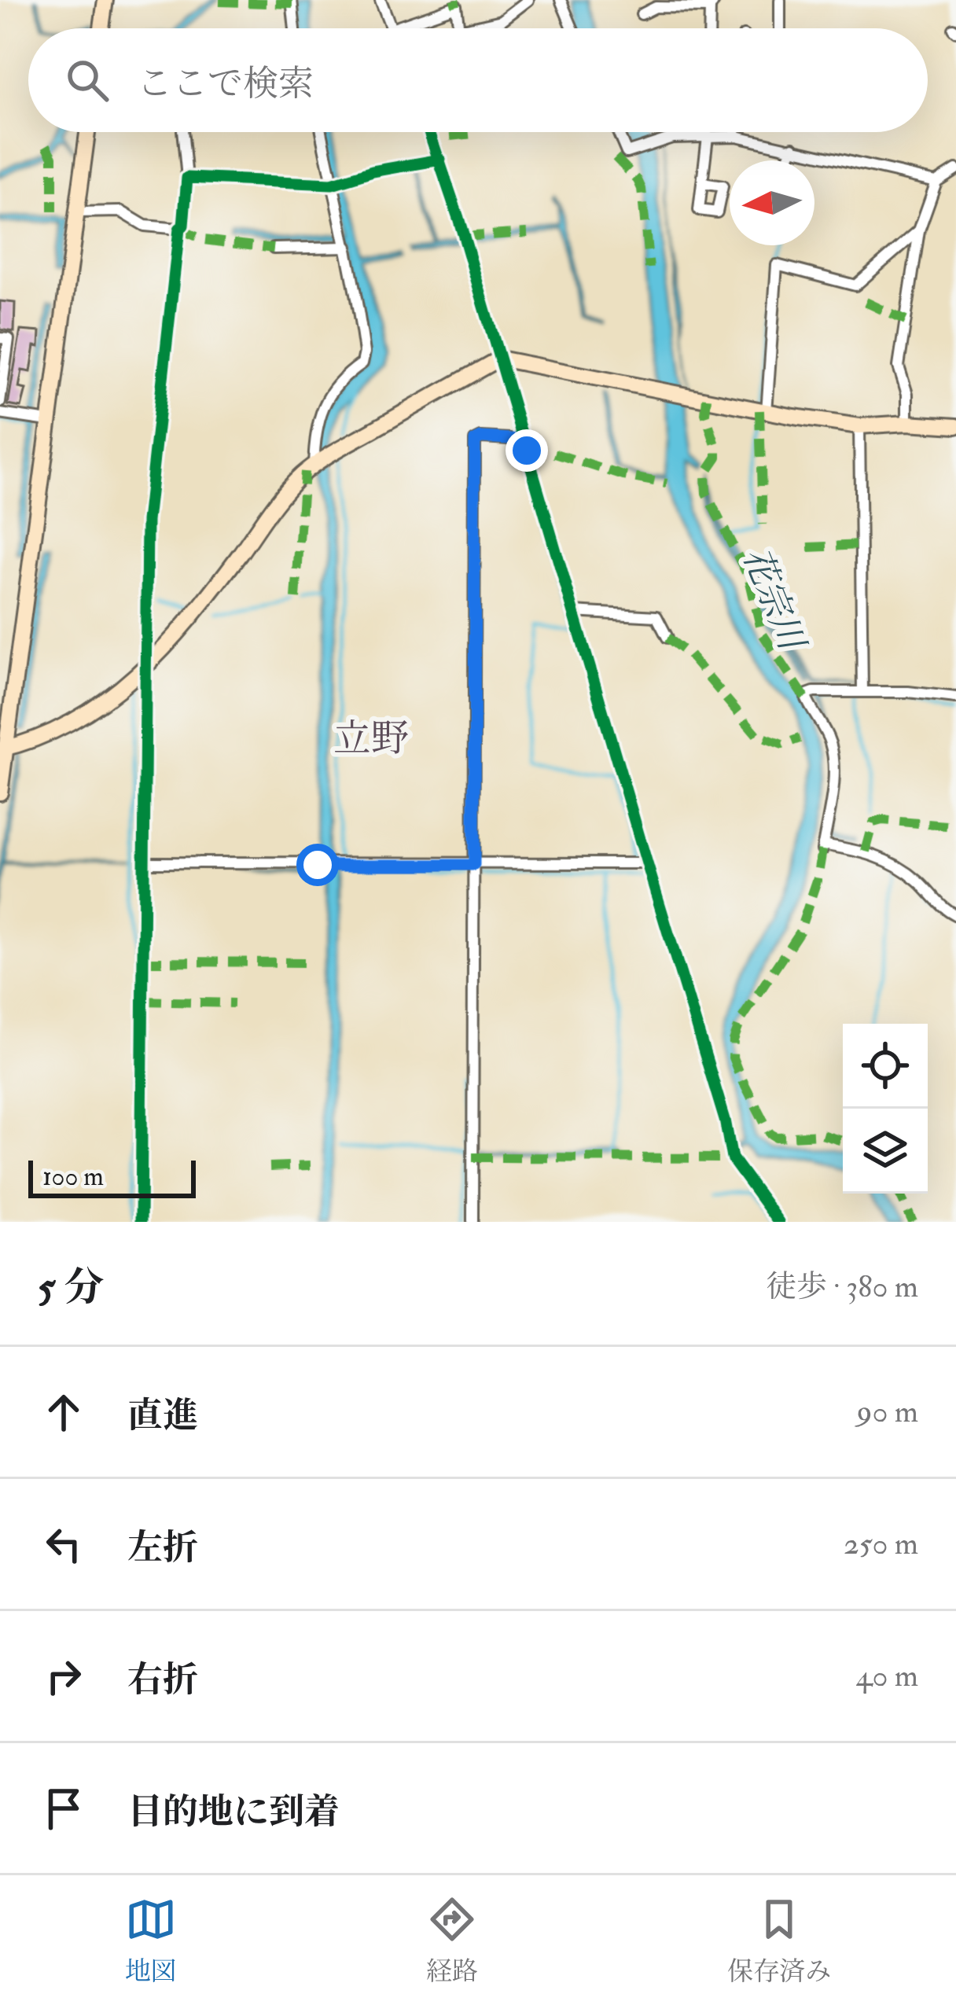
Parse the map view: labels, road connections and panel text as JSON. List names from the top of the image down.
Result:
{
  "districts": ["立野"],
  "water": ["花宗川"],
  "scale_bar": "100 m",
  "north": "left",
  "page": {
    "search": "ここで検索",
    "scale": "100 m",
    "heading": ["5 分", "徒歩 · 380 m"],
    "list": [
      ["直進", "90 m"],
      ["左折", "250 m"],
      ["右折", "40 m"],
      "目的地に到着"
    ],
    "nav": ["地図", "経路", "保存済み"]
  }
}
